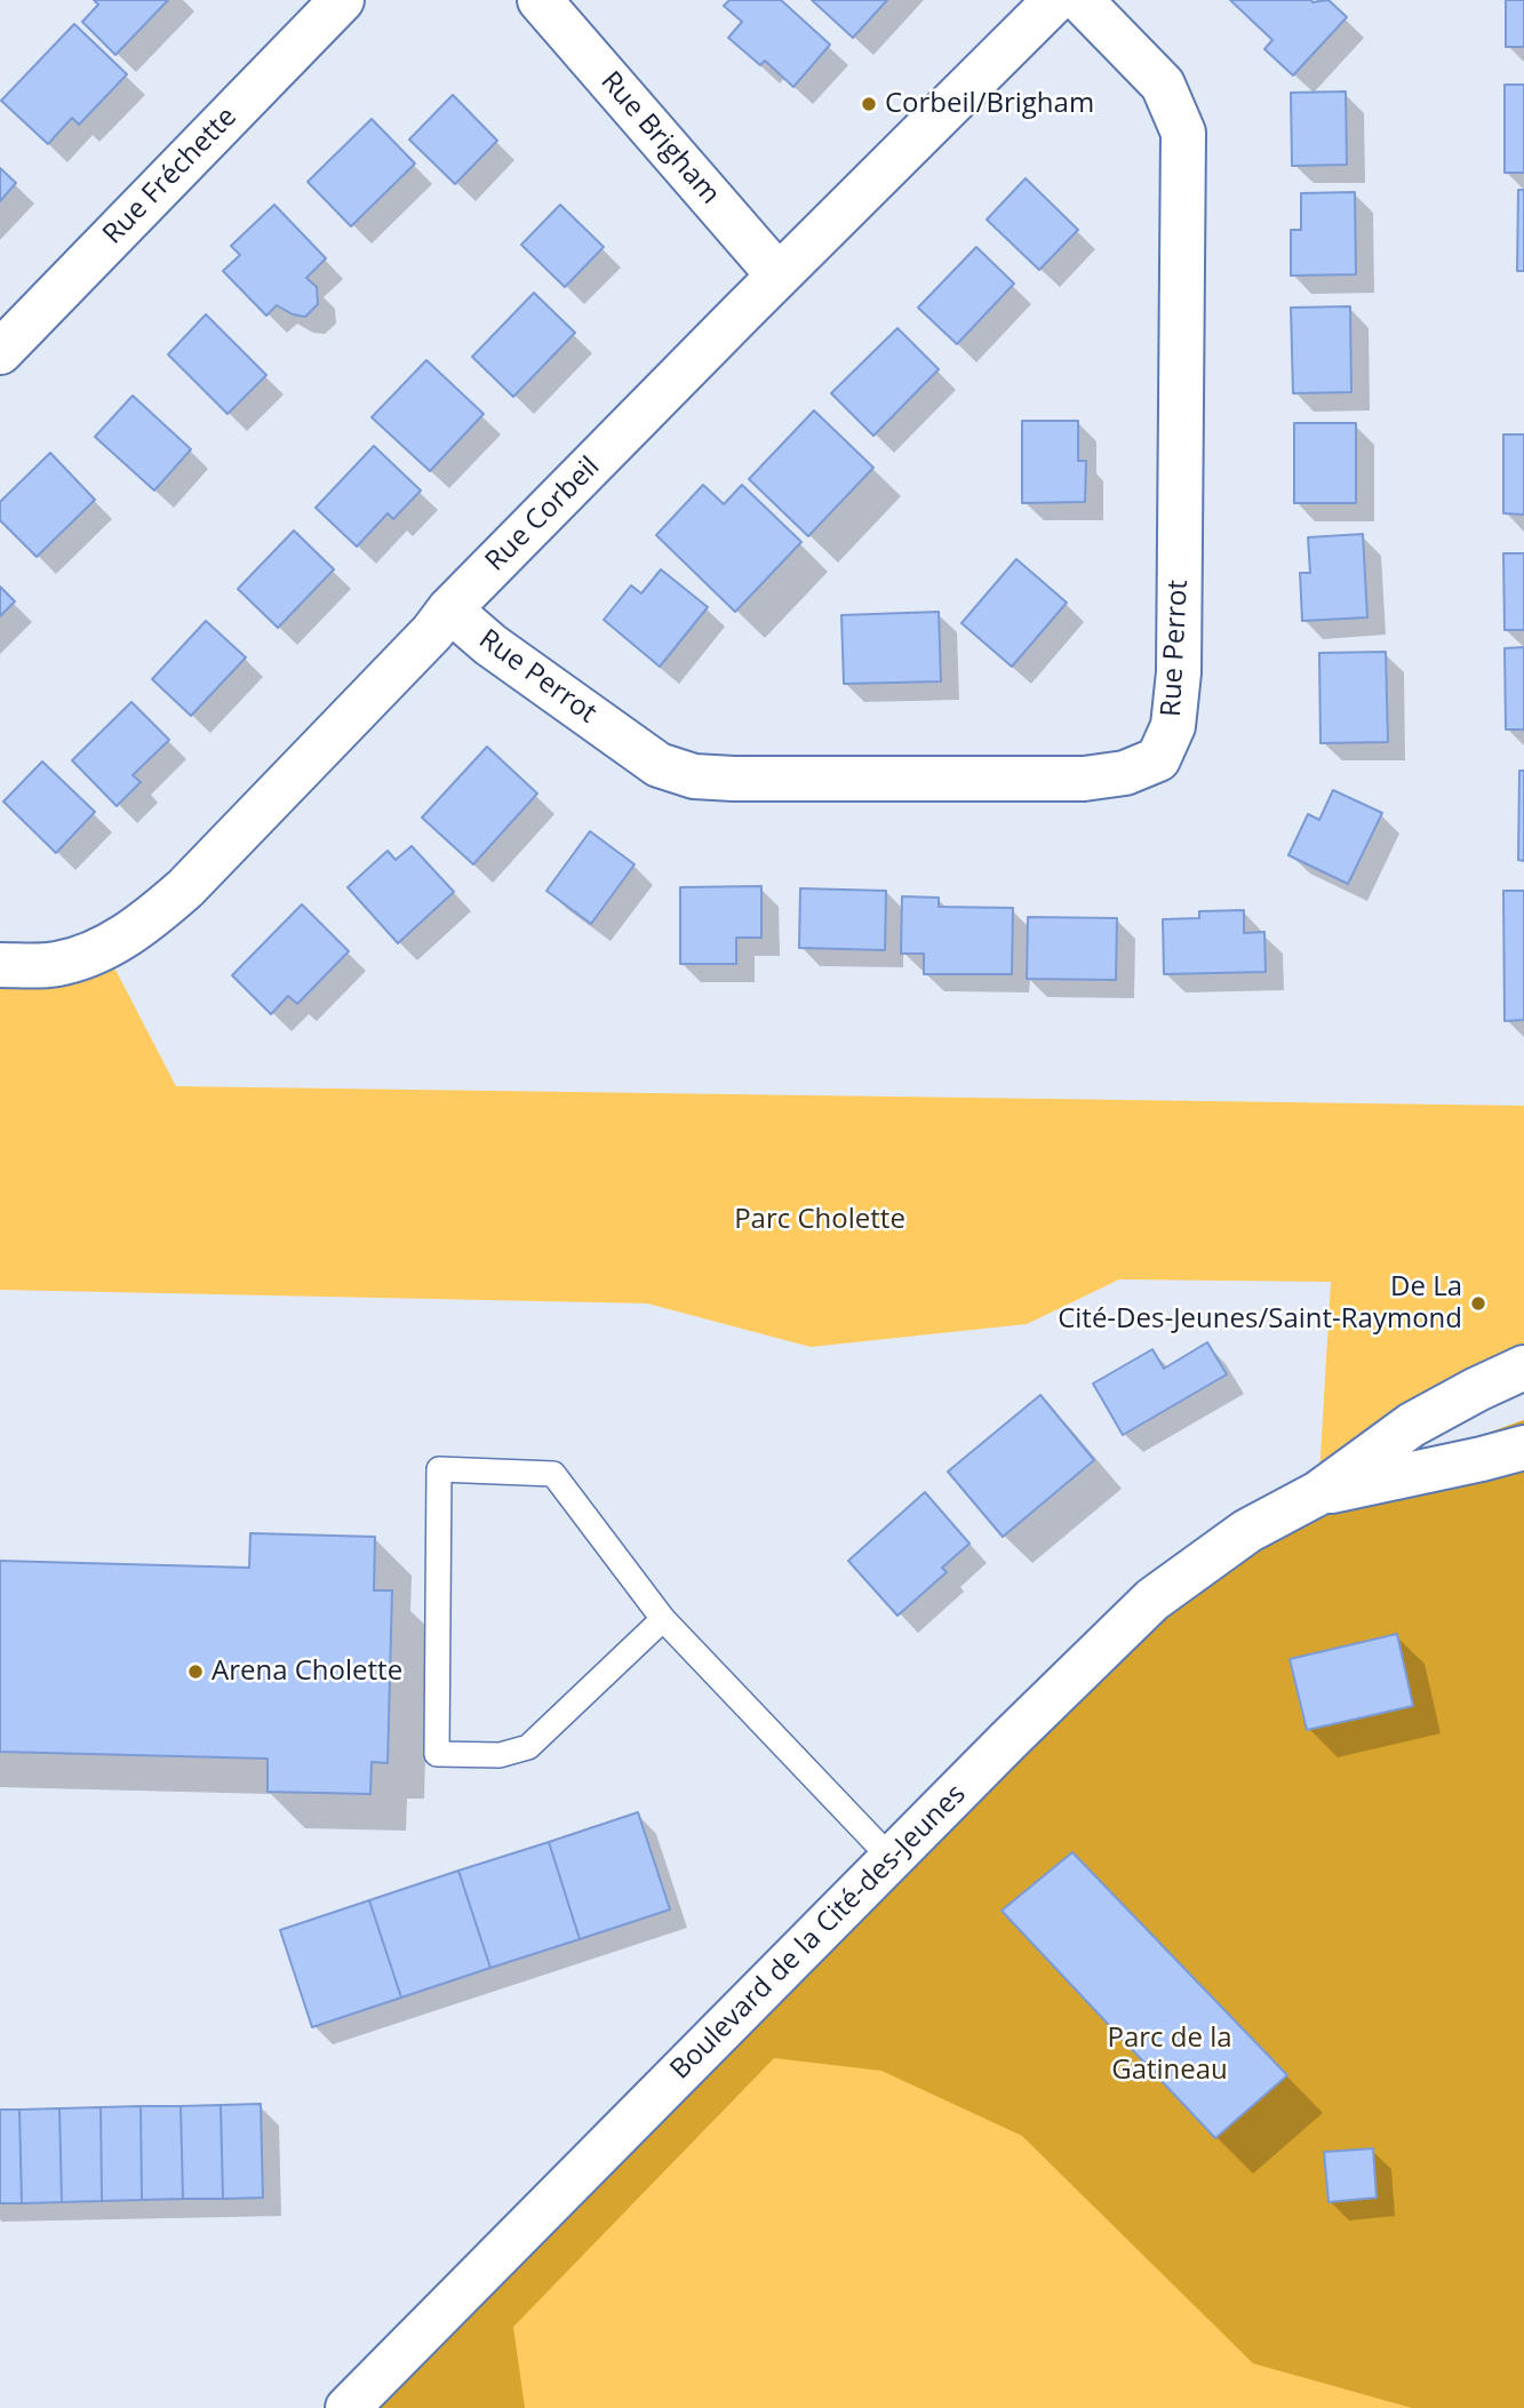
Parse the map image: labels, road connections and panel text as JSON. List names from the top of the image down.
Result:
{
  "streets": {
    "street": [
      "Rue Brigham",
      "Rue Fréchette",
      "Rue Corbeil",
      "Rue Perrot",
      "Boulevard de la Cité-des-Jeunes"
    ]
  },
  "crossings": [
    ["Rue Brigham", "Rue Corbeil"],
    ["Rue Corbeil", "Rue Perrot"]
  ],
  "parks": ["Parc Cholette", "Parc de la Gatineau"],
  "places": ["Corbeil/Brigham", "De La Cité-Des-Jeunes/Saint-Raymond", "Arena Cholette"]
}
